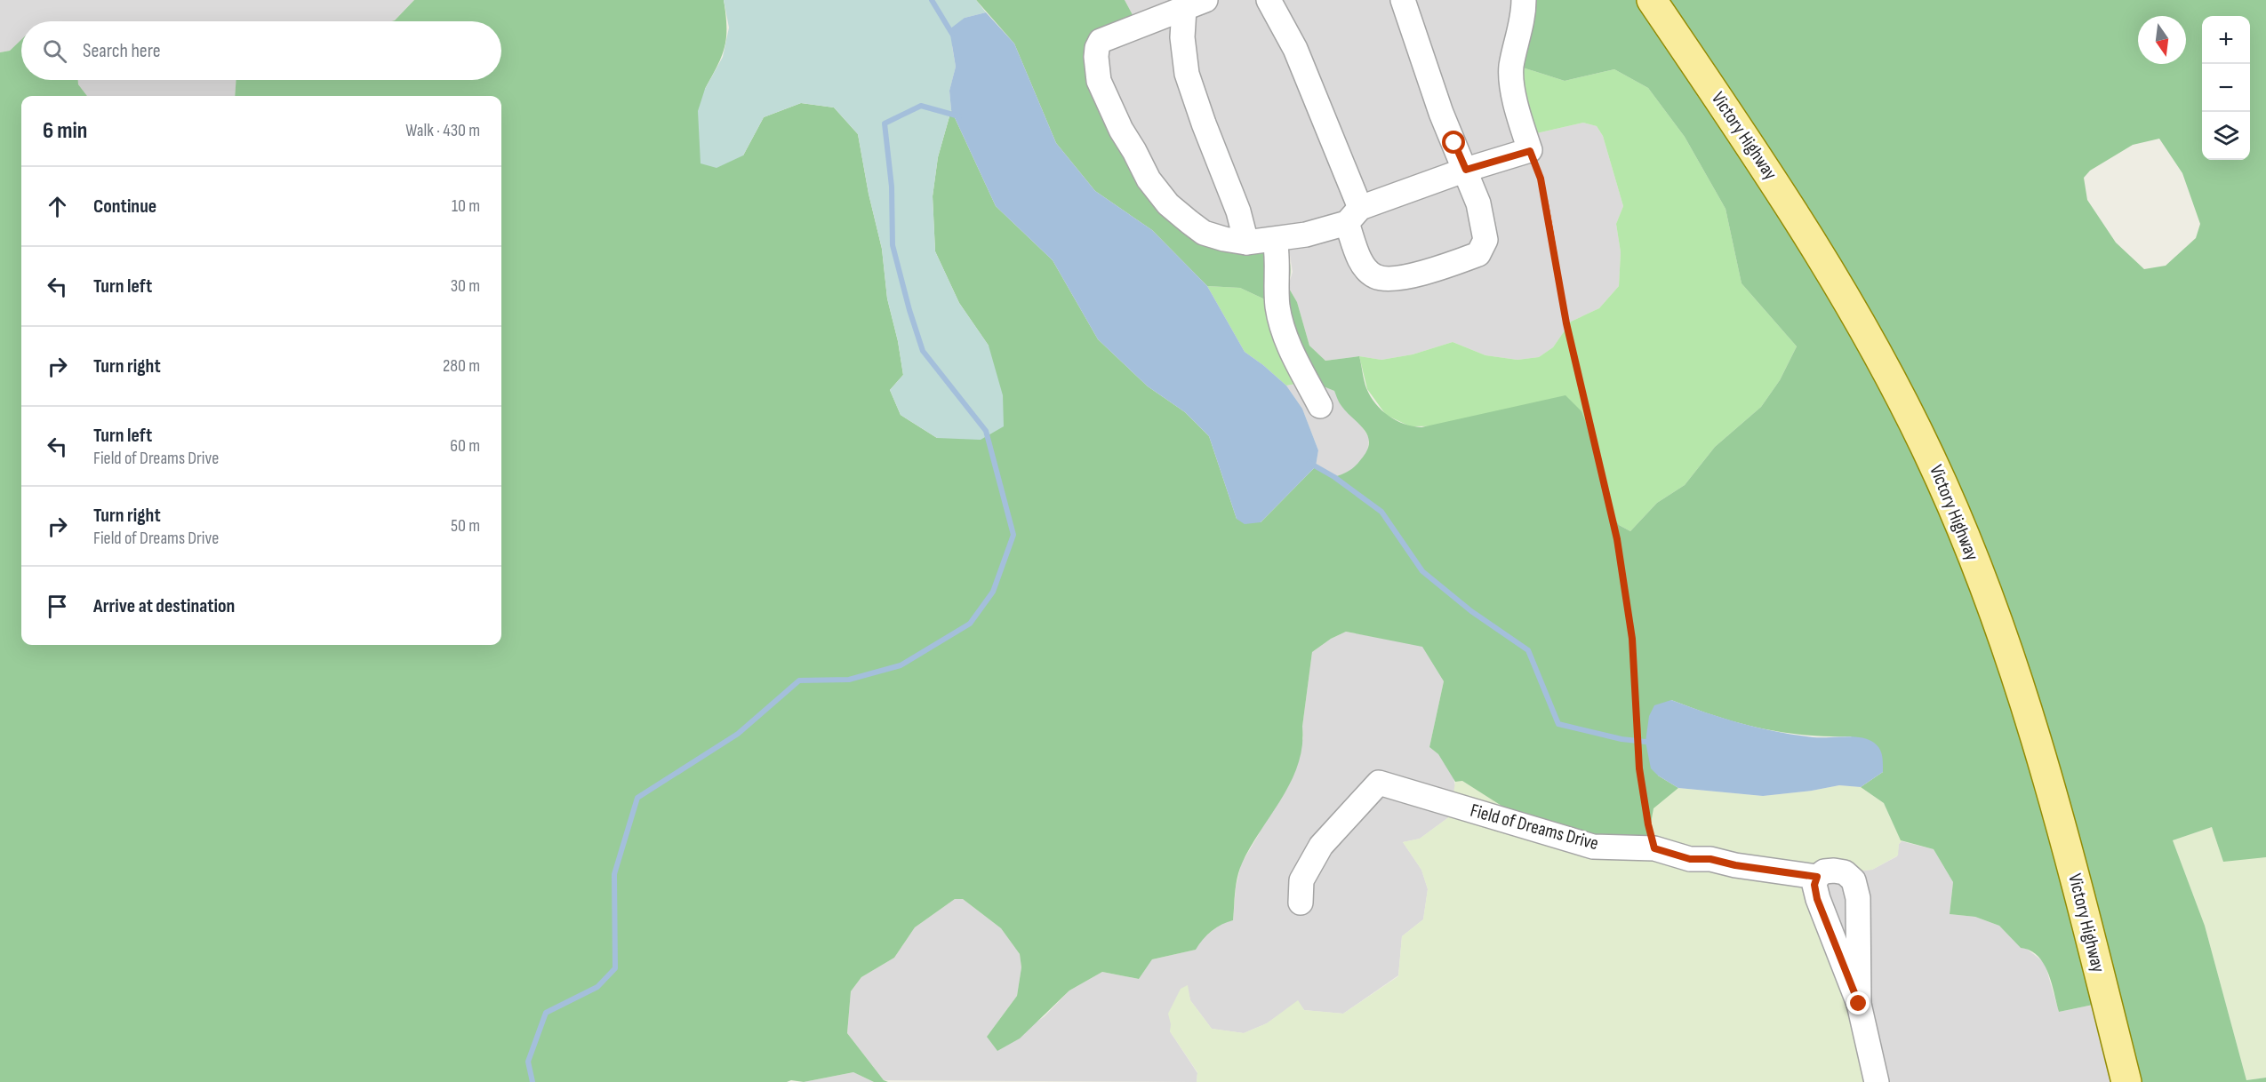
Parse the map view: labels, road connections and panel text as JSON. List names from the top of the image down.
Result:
{
  "streets": {
    "main road": ["Victory Highway"],
    "street": ["Field of Dreams Drive"]
  },
  "north": "bottom",
  "page": {
    "map_buttons": ["+", "−"],
    "search": "Search here",
    "heading": ["6 min", "Walk · 430 m"],
    "list": [
      ["Continue", "10 m"],
      ["Turn left", "30 m"],
      ["Turn right", "280 m"],
      ["Turn left", "Field of Dreams Drive", "60 m"],
      ["Turn right", "Field of Dreams Drive", "50 m"],
      "Arrive at destination"
    ]
  }
}
